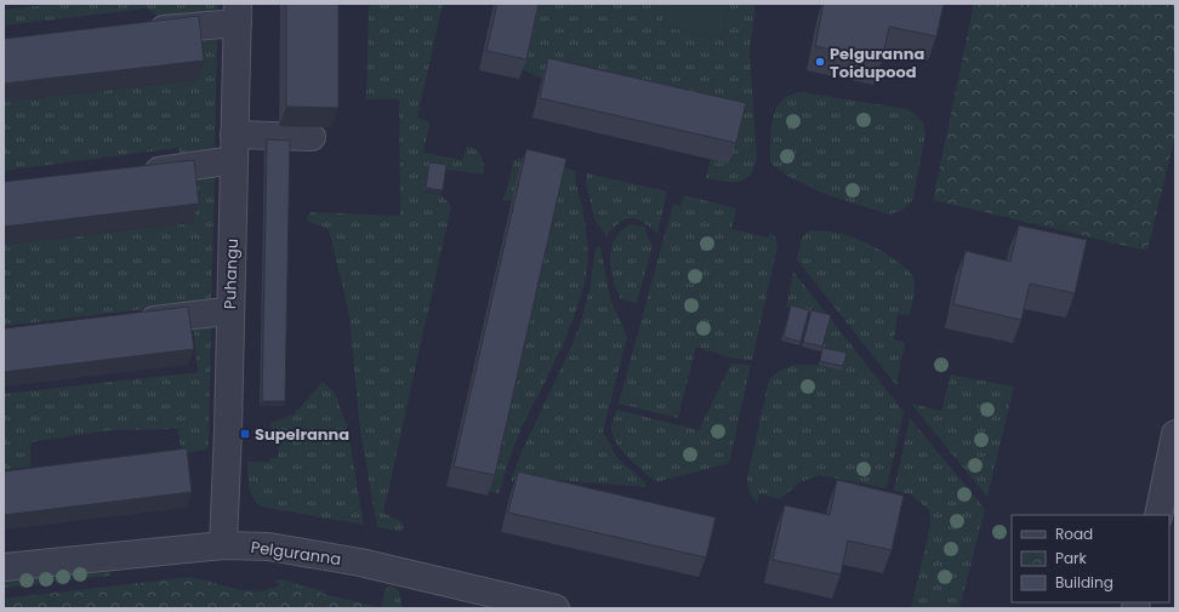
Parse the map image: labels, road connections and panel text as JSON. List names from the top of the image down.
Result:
{
  "streets": {
    "street": ["Puhangu", "Pelguranna"]
  },
  "crossings": [
    ["Puhangu", "Pelguranna"]
  ],
  "places": {
    "other": ["Pelguranna Toidupood"],
    "transit": ["Supelranna"]
  },
  "legend": ["Road", "Park", "Building"]
}
